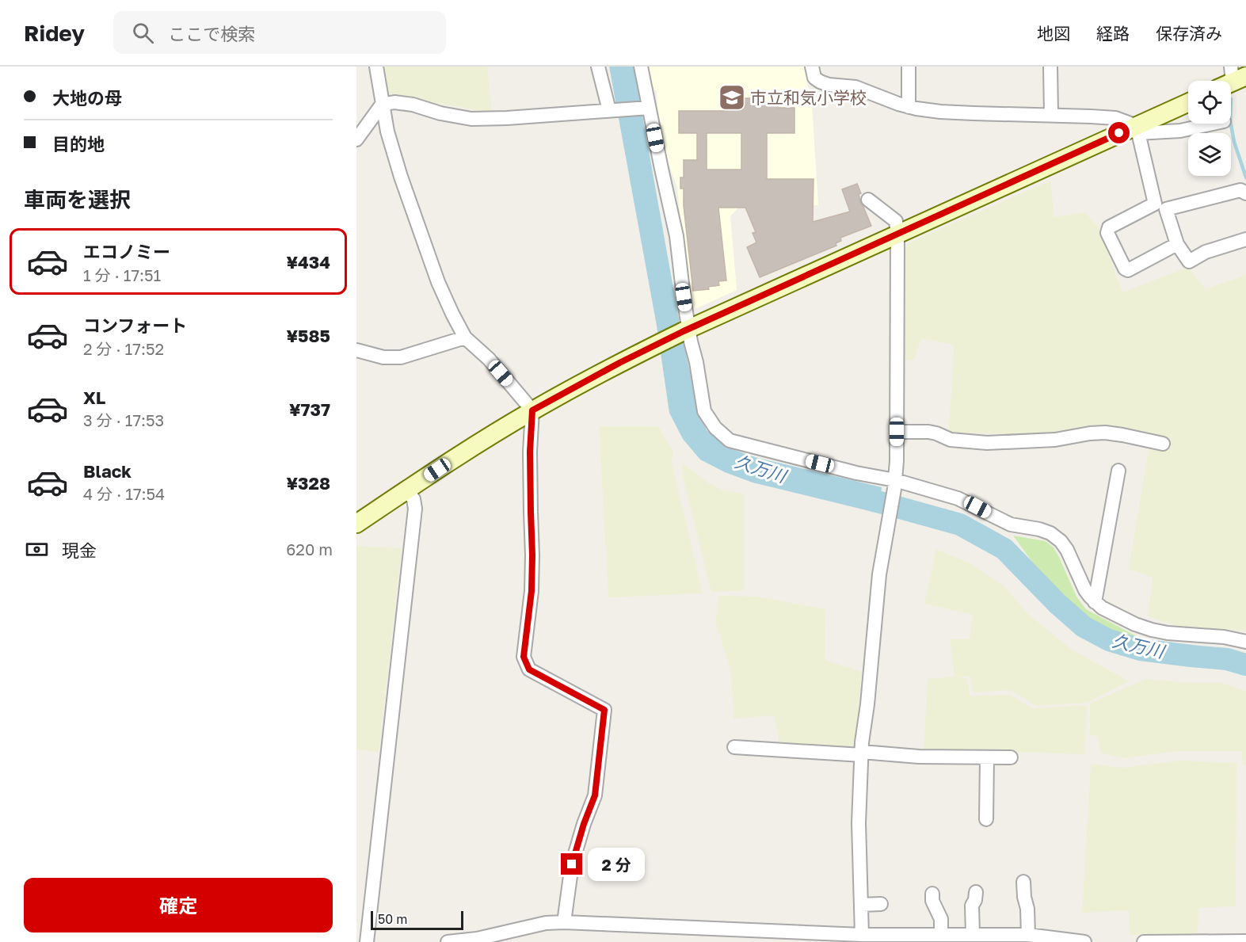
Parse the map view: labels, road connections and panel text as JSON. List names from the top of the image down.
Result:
{
  "water": ["久万川"],
  "places": {
    "school or university": ["市立和気小学校"]
  },
  "scale_bar": "50 m",
  "page": {
    "header": "Ridey",
    "search": "ここで検索",
    "nav": ["地図", "経路", "保存済み"],
    "banner": ["大地の母", "目的地"],
    "heading": "車両を選択",
    "list": [
      {
        "name": "エコノミー",
        "note": "1 分 · 17:51",
        "value": "¥434"
      },
      {
        "name": "コンフォート",
        "note": "2 分 · 17:52",
        "value": "¥585"
      },
      {
        "name": "XL",
        "note": "3 分 · 17:53",
        "value": "¥737"
      },
      {
        "name": "Black",
        "note": "4 分 · 17:54",
        "value": "¥328"
      }
    ],
    "pay": ["現金", "620 m"],
    "bubble": "2 分",
    "buttons": "確定",
    "scale": "50 m"
  }
}
